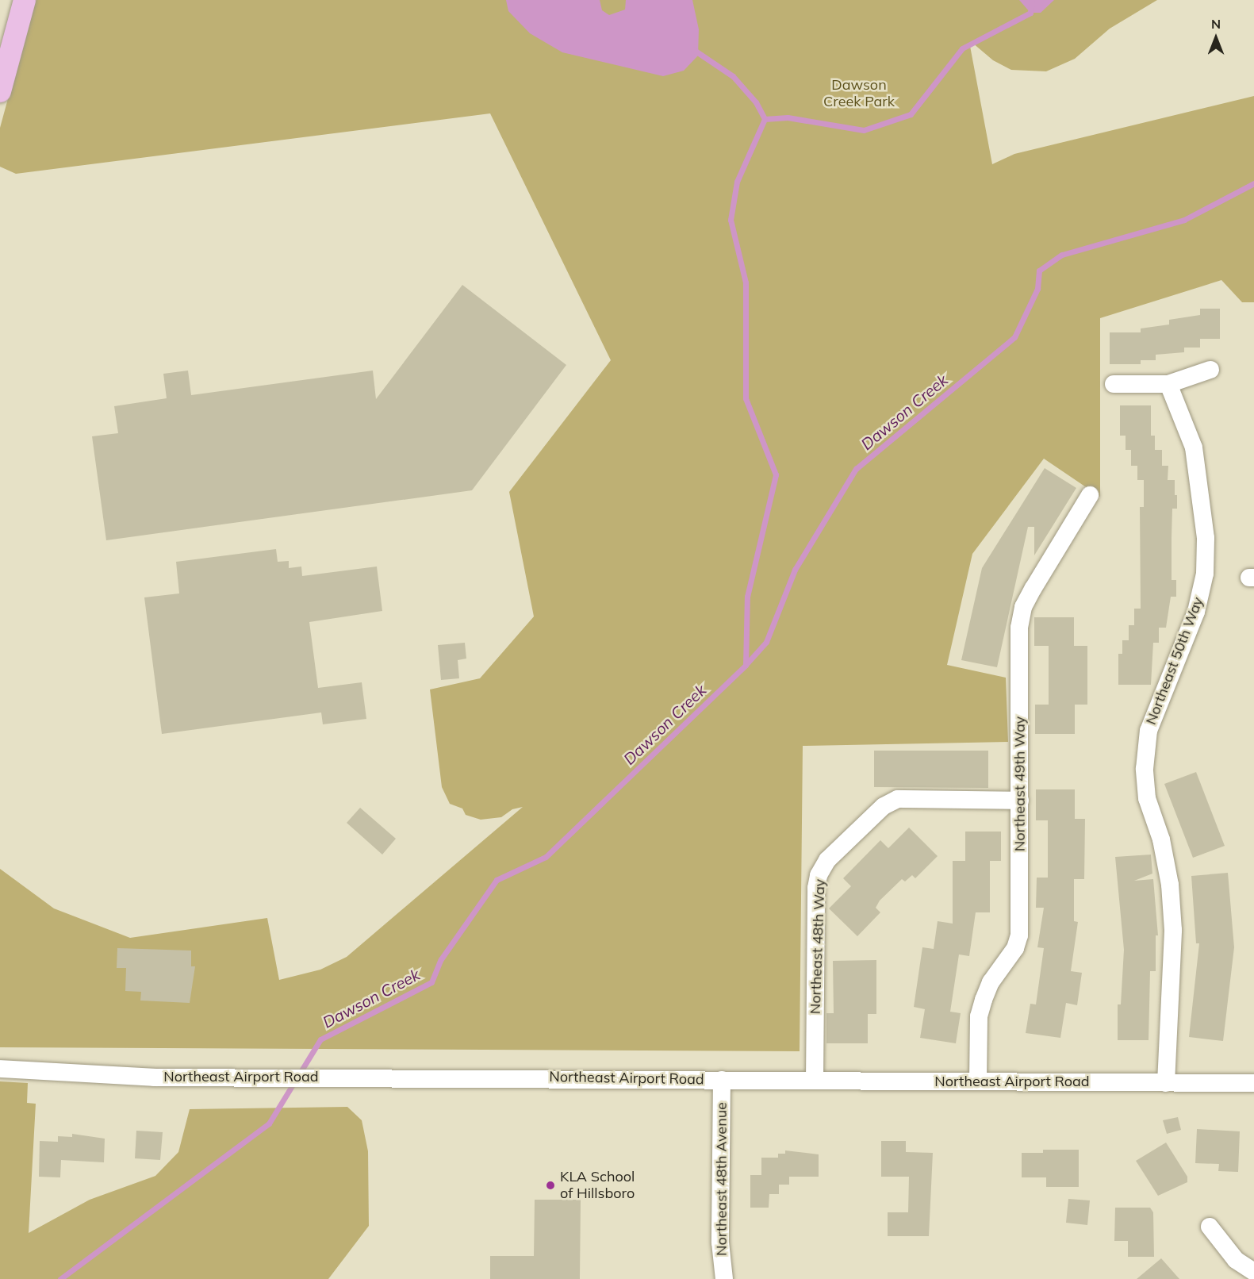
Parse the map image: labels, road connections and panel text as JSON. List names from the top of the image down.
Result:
{
  "streets": {
    "street": [
      "Northeast 50th Way",
      "Northeast 49th Way",
      "Northeast 48th Way",
      "Northeast Airport Road",
      "Northeast 48th Avenue"
    ]
  },
  "crossings": [
    ["Northeast 50th Way", "Northeast Airport Road"],
    ["Northeast 49th Way", "Northeast 48th Way"],
    ["Northeast 49th Way", "Northeast Airport Road"],
    ["Northeast 48th Way", "Northeast Airport Road"],
    ["Northeast Airport Road", "Northeast 48th Avenue"]
  ],
  "water": ["Dawson Creek"],
  "parks": ["Dawson Creek Park"],
  "places": ["KLA School of Hillsboro"],
  "north": "top"
}
